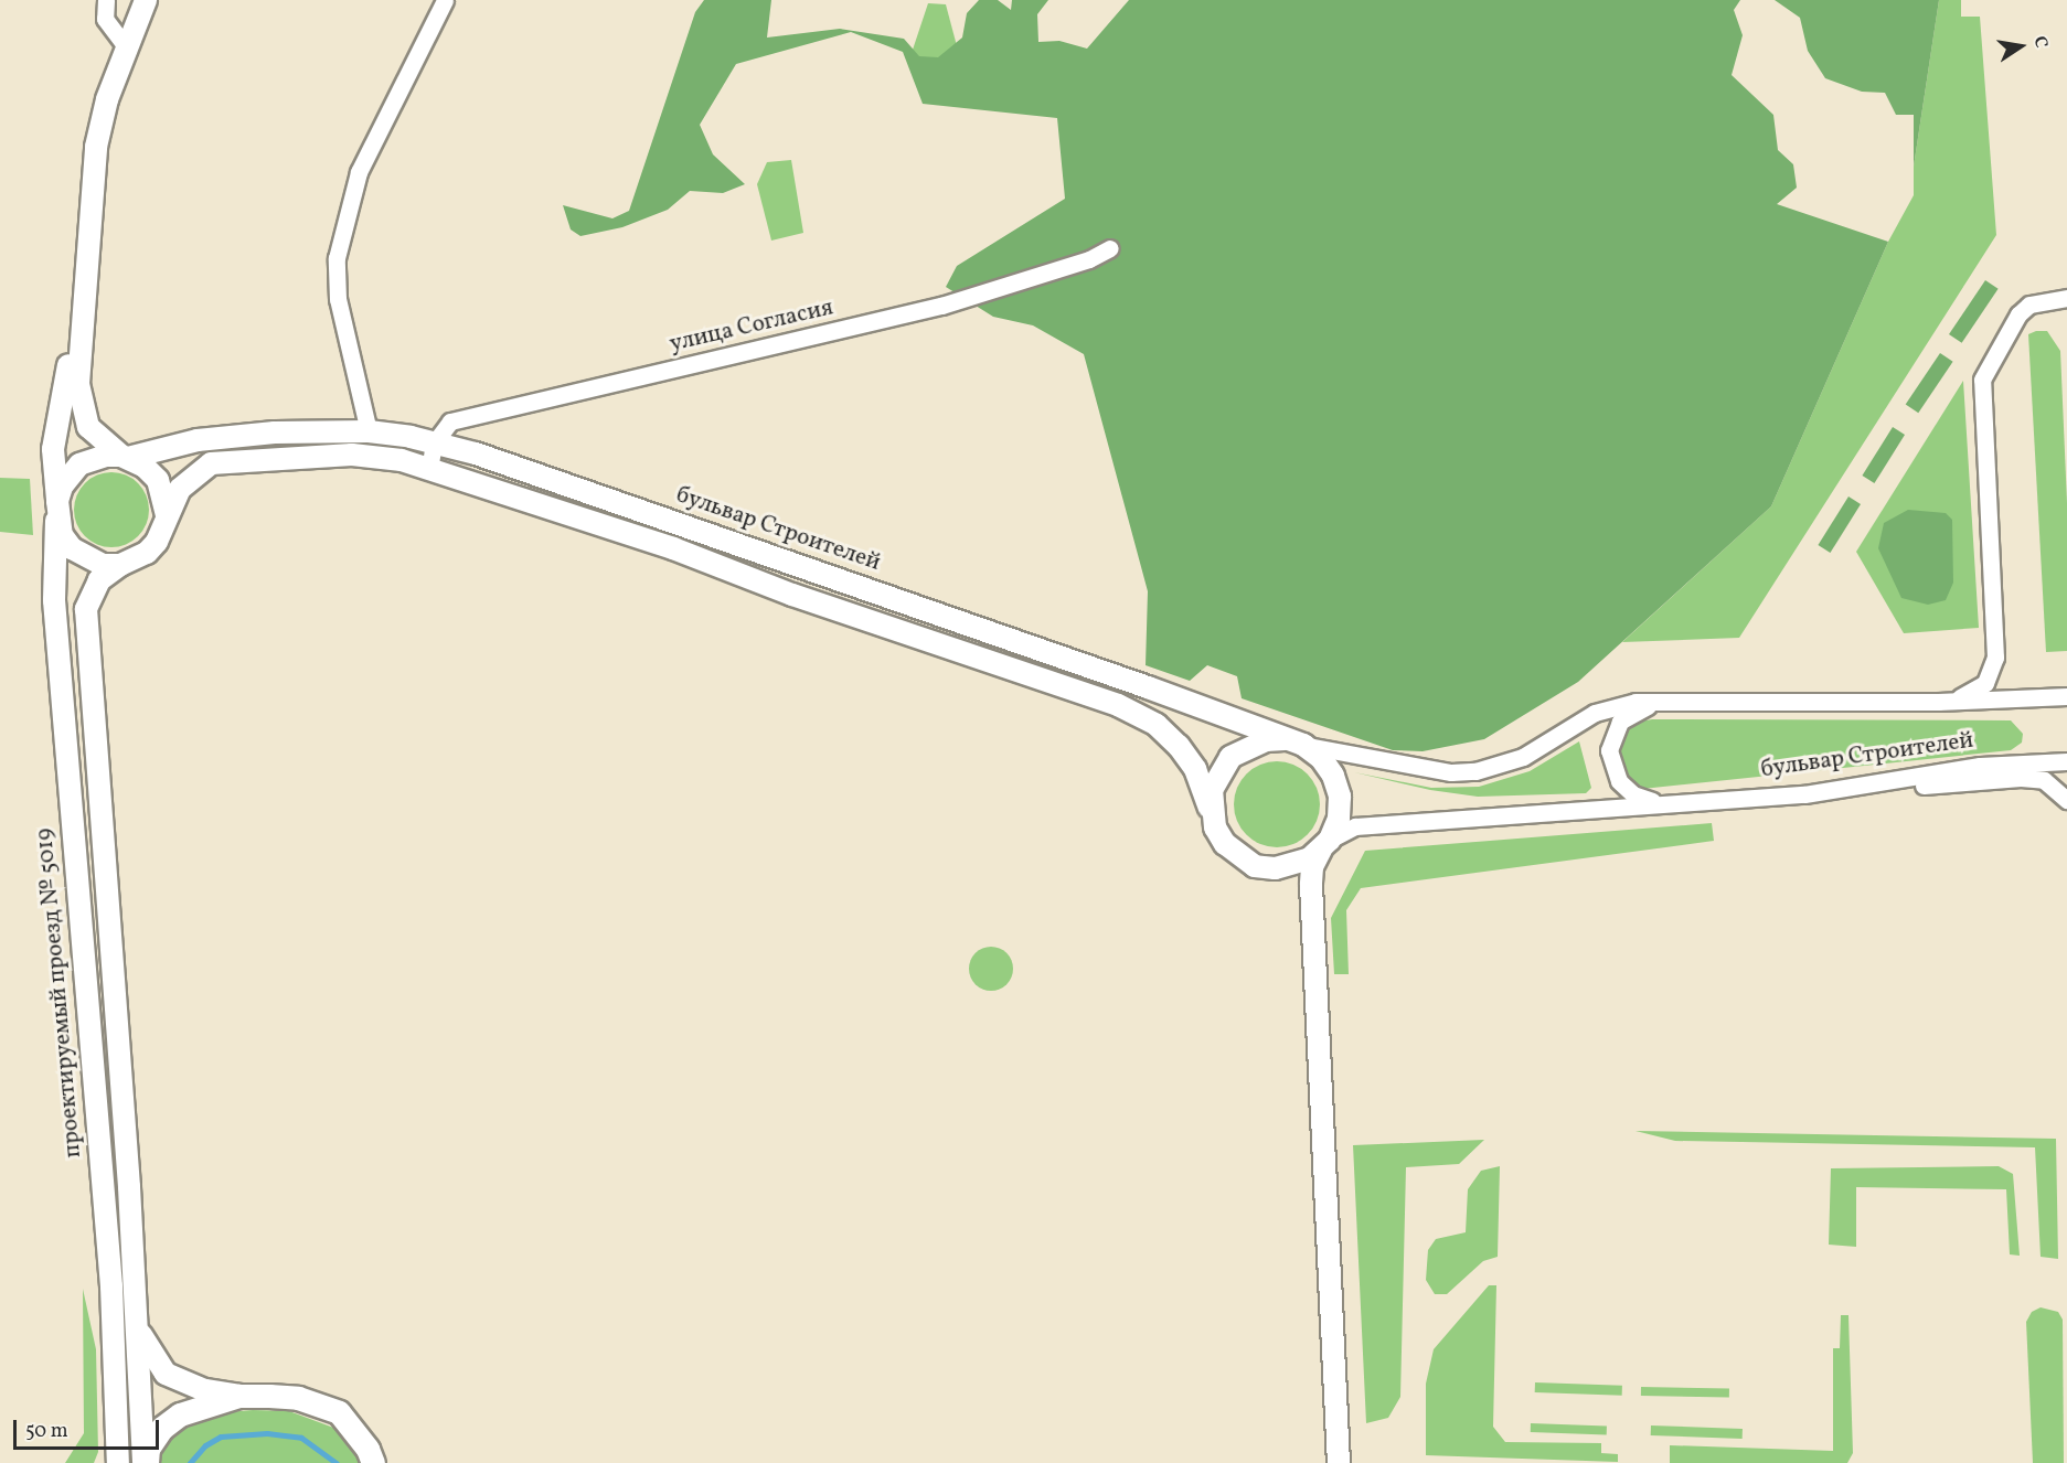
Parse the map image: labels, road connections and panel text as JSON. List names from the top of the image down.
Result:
{
  "streets": {
    "street": ["улица Согласия", "бульвар Строителей", "проектируемый проезд № 5019"]
  },
  "crossings": [
    ["улица Согласия", "бульвар Строителей"],
    ["бульвар Строителей", "проектируемый проезд № 5019"]
  ],
  "scale_bar": "50 m",
  "north": "right"
}
